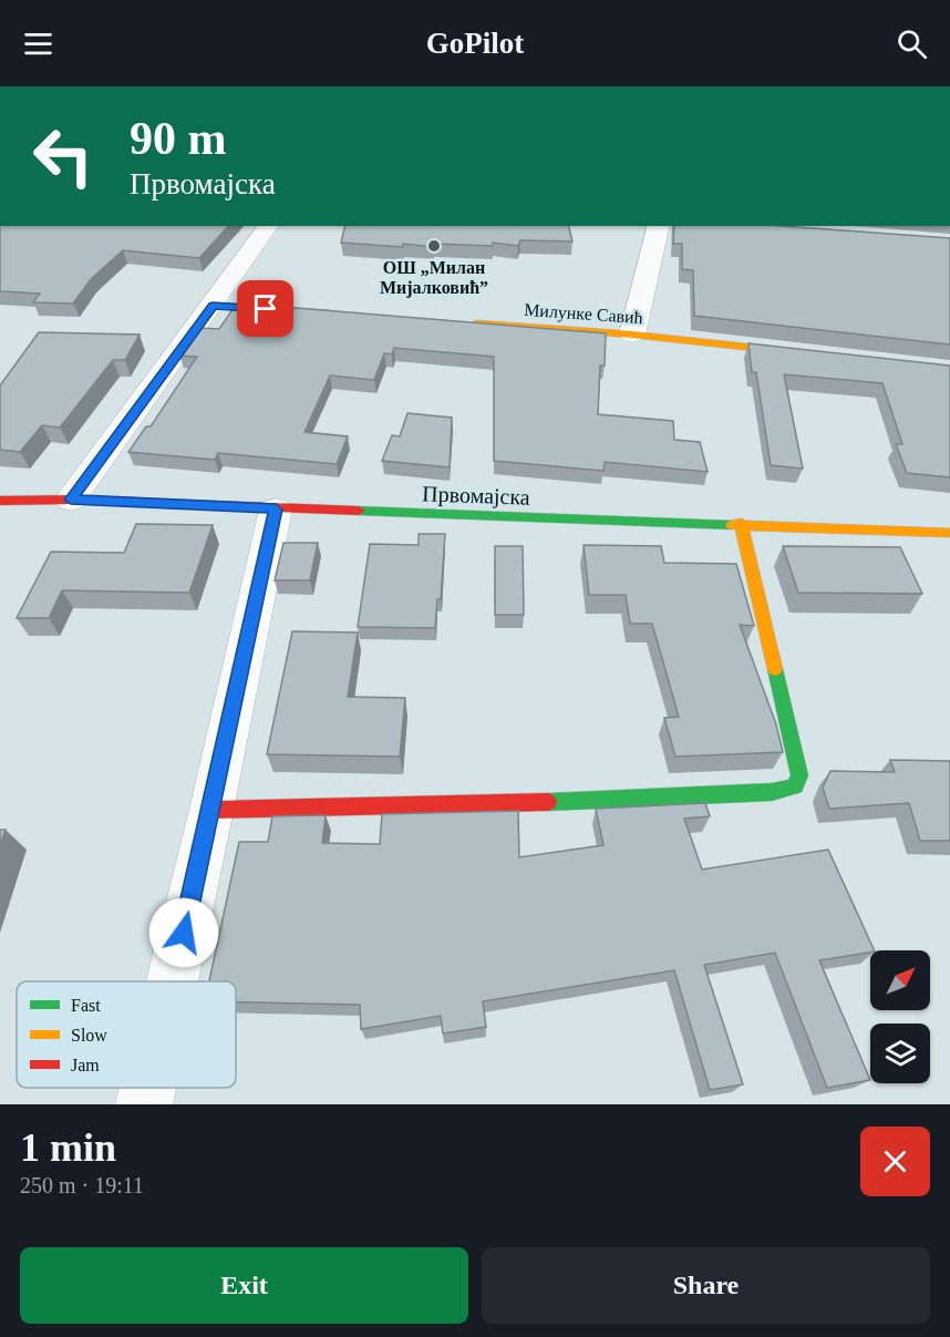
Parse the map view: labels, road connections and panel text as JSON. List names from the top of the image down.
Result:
{
  "streets": {
    "street": ["Милунке Савић", "Првомајска"]
  },
  "places": ["ОШ „Милан Мијалковић”"],
  "legend": ["Fast", "Slow", "Jam"],
  "north": "top right",
  "page": {
    "header": "GoPilot",
    "turn": ["90 m", "Првомајска"],
    "heading": ["1 min", "250 m · 19:11"],
    "buttons": ["Exit", "Share"]
  }
}
